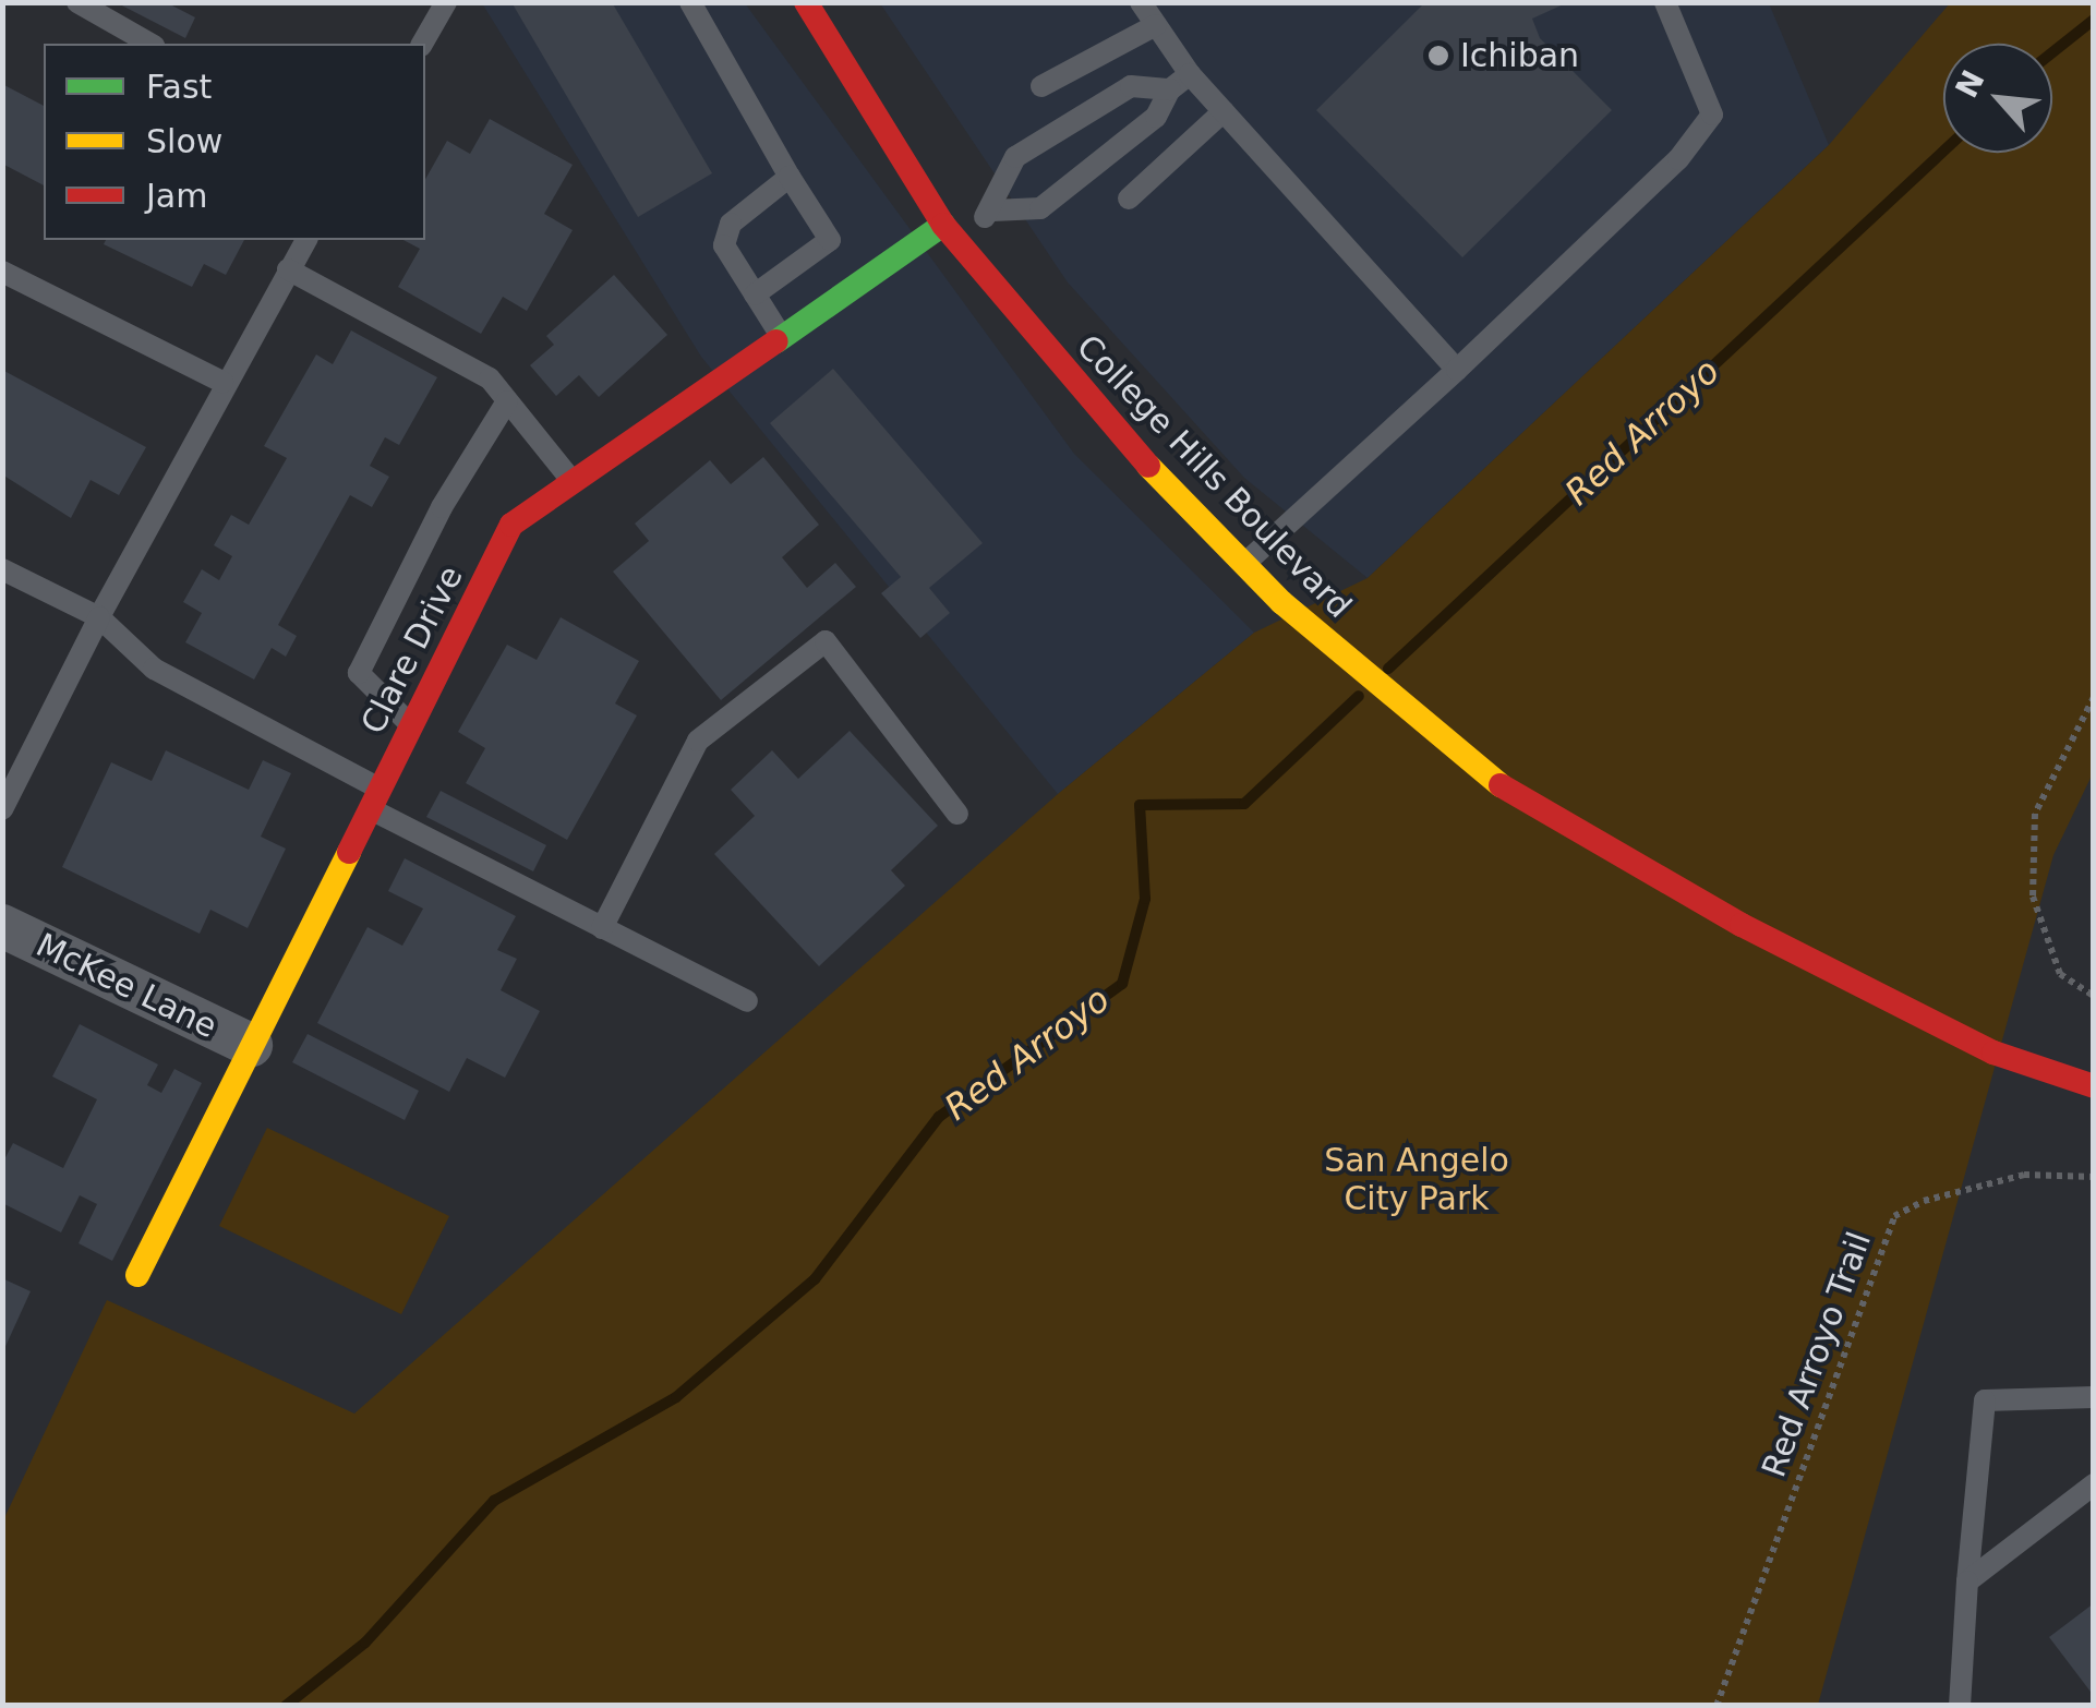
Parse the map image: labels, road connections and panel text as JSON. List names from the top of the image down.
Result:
{
  "streets": {
    "street": ["College Hills Boulevard", "Clare Drive", "McKee Lane"],
    "path": ["Red Arroyo Trail"]
  },
  "crossings": [
    ["College Hills Boulevard", "Clare Drive"],
    ["Clare Drive", "McKee Lane"]
  ],
  "water": ["Red Arroyo"],
  "parks": ["San Angelo City Park"],
  "places": ["Ichiban"],
  "legend": ["Fast", "Slow", "Jam"],
  "north": "top left"
}
